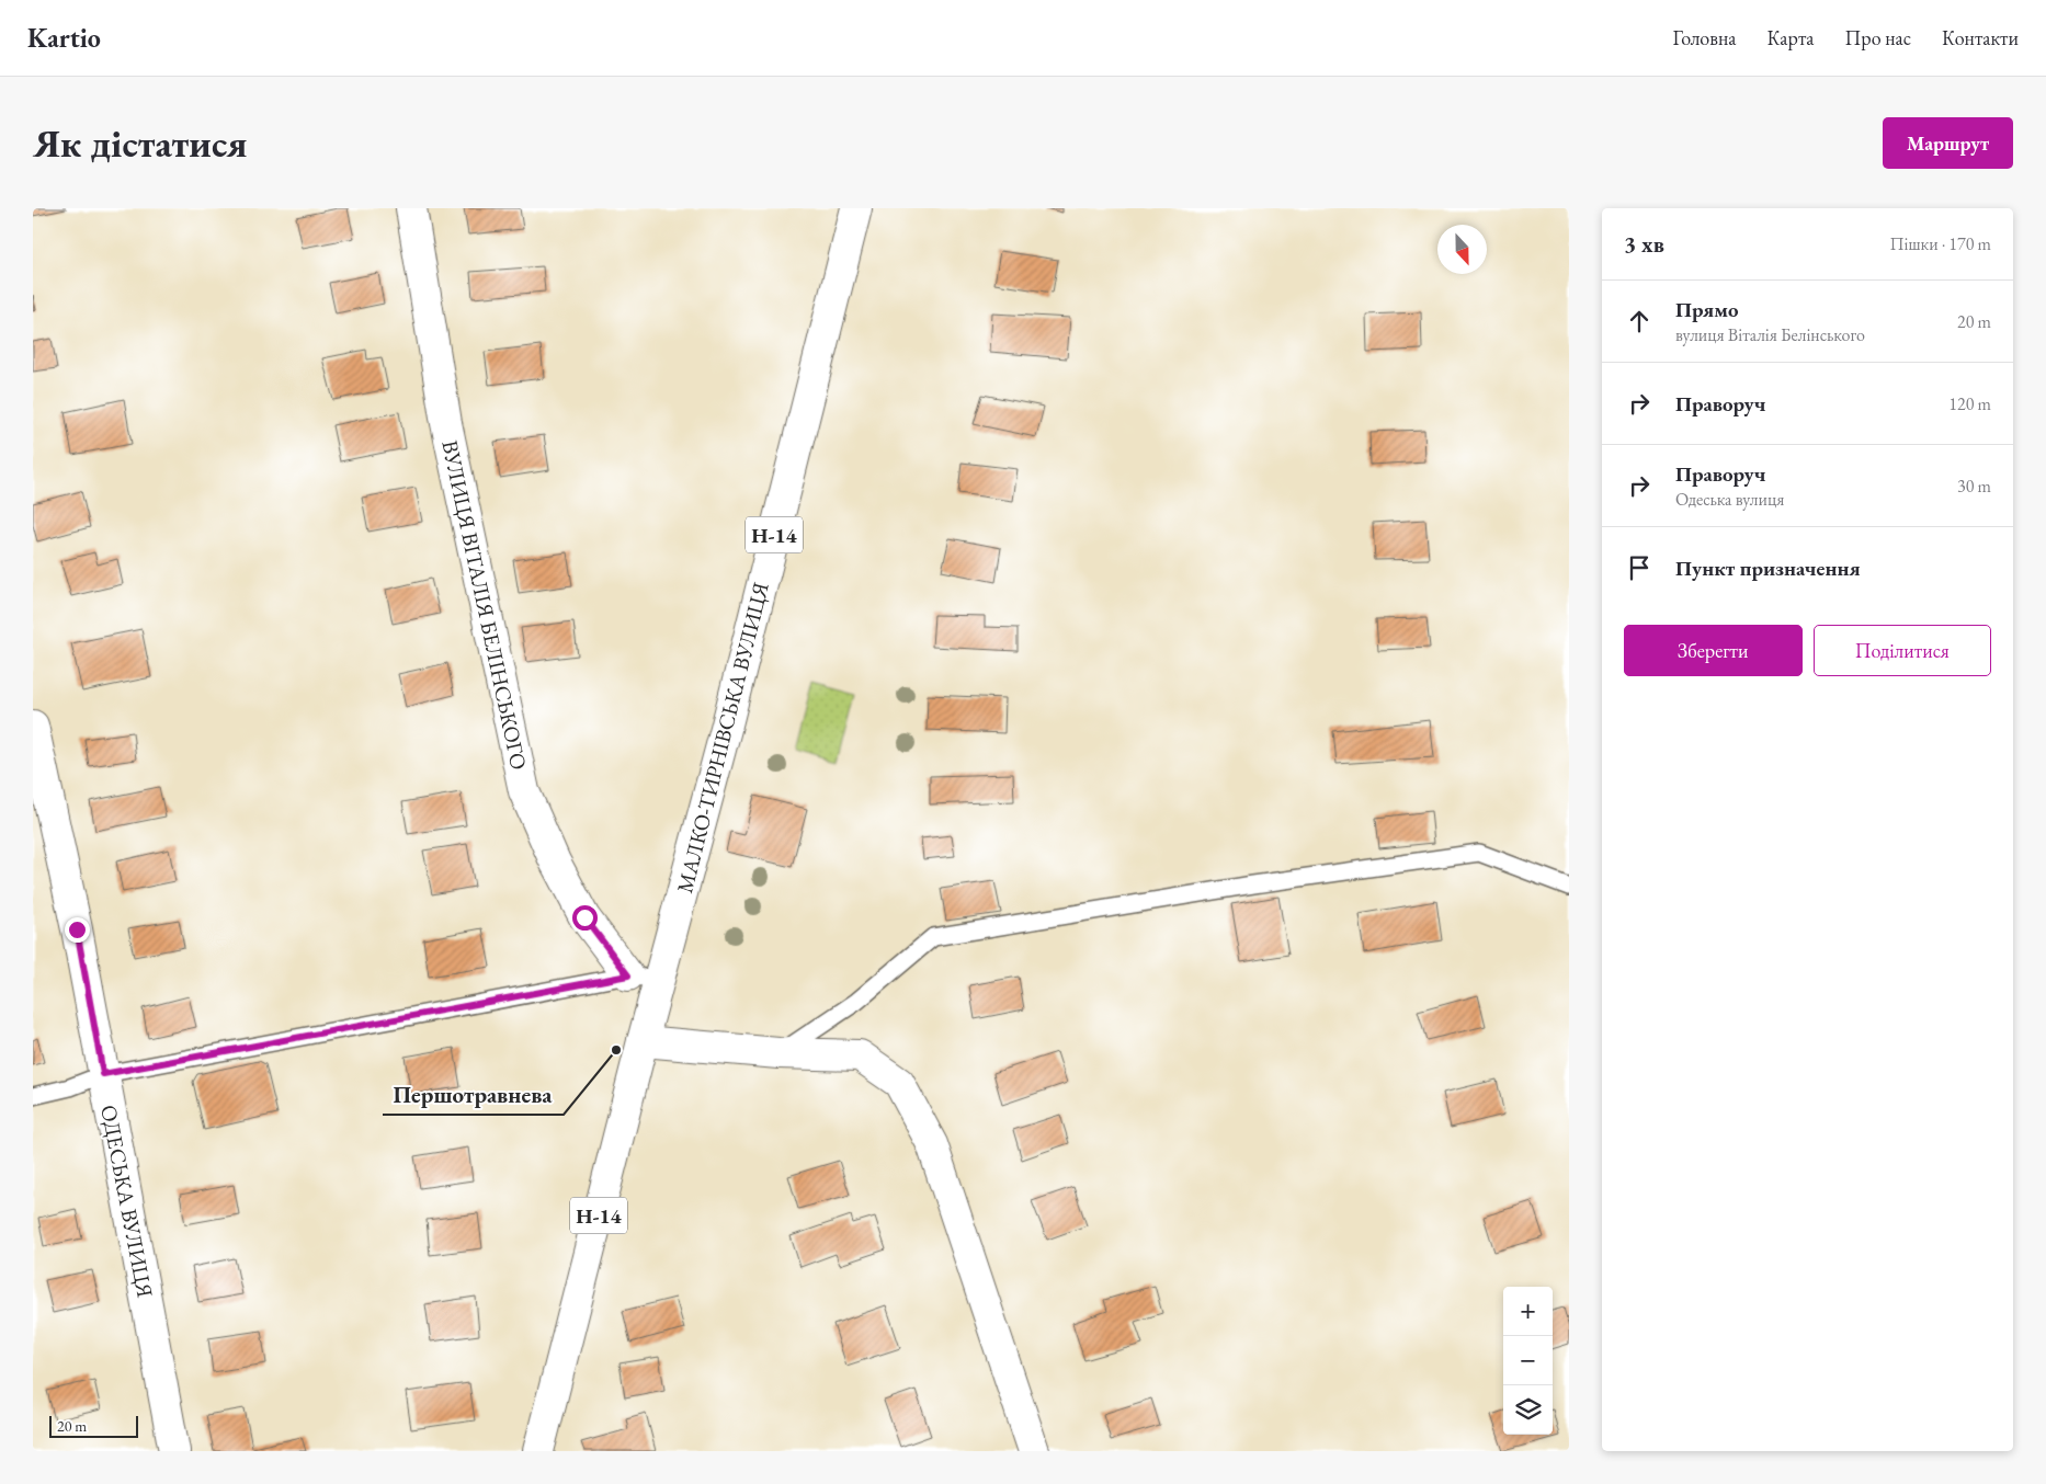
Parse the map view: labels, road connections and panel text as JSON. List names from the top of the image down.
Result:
{
  "streets": {
    "street": [
      "Н-14",
      "ВУЛИЦЯ ВІТАЛІЯ БЕЛІНСЬКОГО",
      "МАЛКО-ТИРНІВСЬКА ВУЛИЦЯ",
      "ОДЕСЬКА ВУЛИЦЯ"
    ]
  },
  "crossings": [
    ["Н-14", "МАЛКО-ТИРНІВСЬКА ВУЛИЦЯ"]
  ],
  "places": ["Першотравнева"],
  "scale_bar": "20 m",
  "north": "bottom",
  "page": {
    "header": "Kartio",
    "nav": [
      "Головна",
      "Карта",
      "Про нас",
      "Контакти"
    ],
    "buttons": [
      "Маршрут",
      ["Зберегти", "Поділитися"]
    ],
    "title": "Як дістатися",
    "heading": ["3 хв", "Пішки · 170 m"],
    "list": [
      ["Прямо", "вулиця Віталія Белінського", "20 m"],
      ["Праворуч", "120 m"],
      ["Праворуч", "Одеська вулиця", "30 m"],
      "Пункт призначення"
    ],
    "map_buttons": ["+", "−"],
    "scale": "20 m"
  }
}
